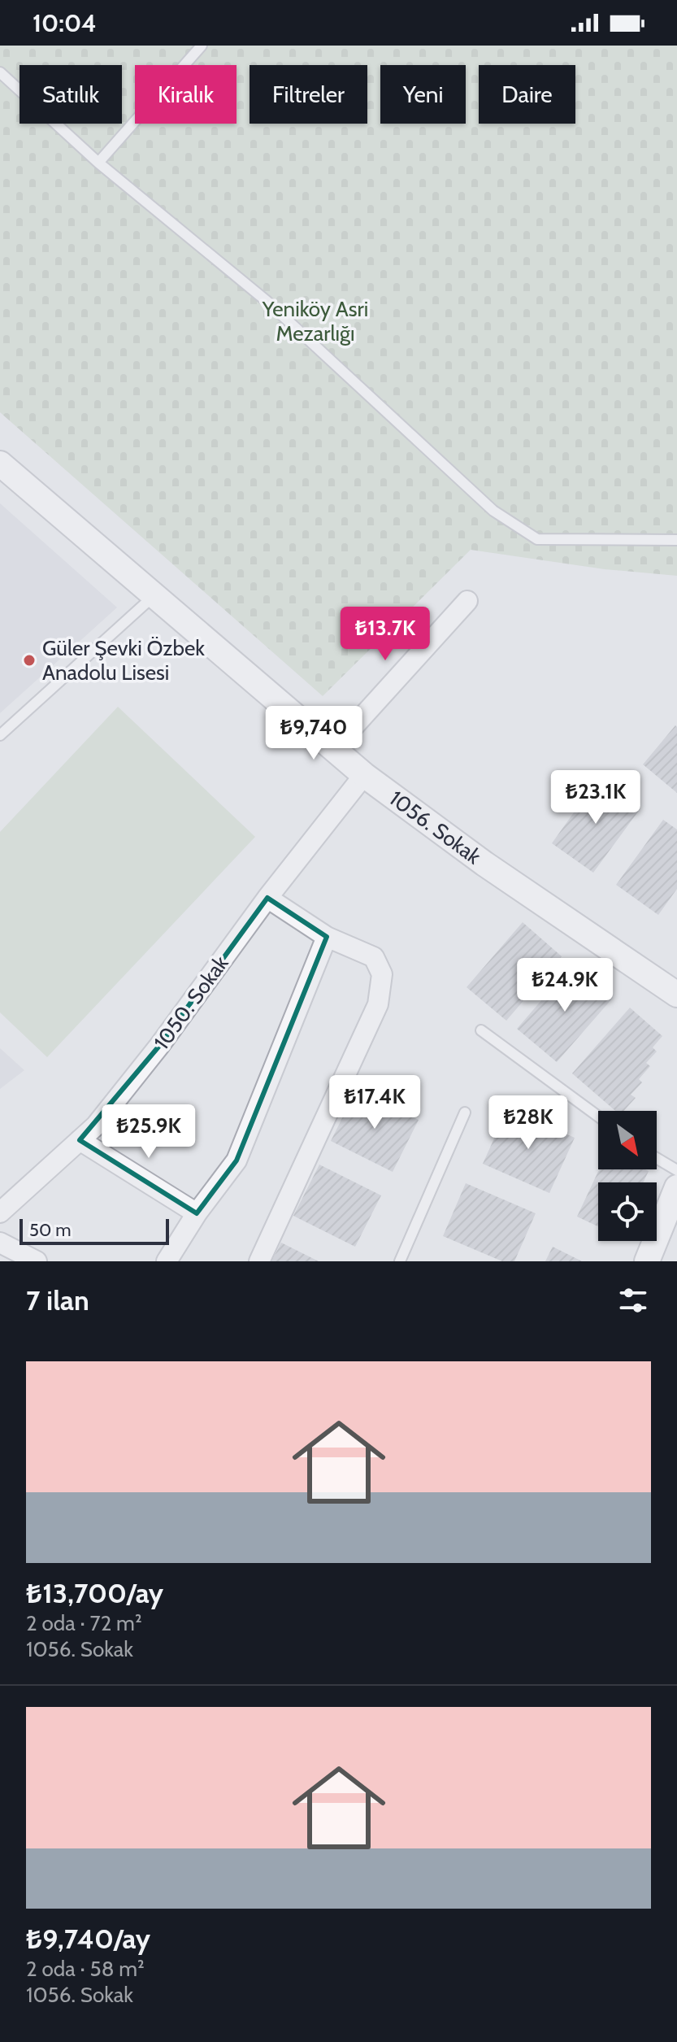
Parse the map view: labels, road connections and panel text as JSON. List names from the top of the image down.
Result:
{
  "streets": {
    "street": ["1056. Sokak", "1050. Sokak"]
  },
  "crossings": [
    ["1056. Sokak", "1050. Sokak"]
  ],
  "parks": ["Yeniköy Asri Mezarlığı"],
  "places": ["Güler Şevki Özbek Anadolu Lisesi"],
  "scale_bar": "50 m",
  "north": "bottom right",
  "page": {
    "status": "10:04",
    "chip": [
      "Satılık",
      "Kiralık",
      "Filtreler",
      "Yeni",
      "Daire"
    ],
    "price": [
      "₺13.7K",
      "₺9,740",
      "₺23.1K",
      "₺24.9K",
      "₺17.4K",
      "₺28K",
      "₺25.9K"
    ],
    "scale": "50 m",
    "heading": "7 ilan",
    "list": [
      {
        "name": "₺13,700/ay",
        "note": "2 oda · 72 m² · 1056. Sokak"
      },
      {
        "name": "₺9,740/ay",
        "note": "2 oda · 58 m² · 1056. Sokak"
      }
    ]
  }
}
